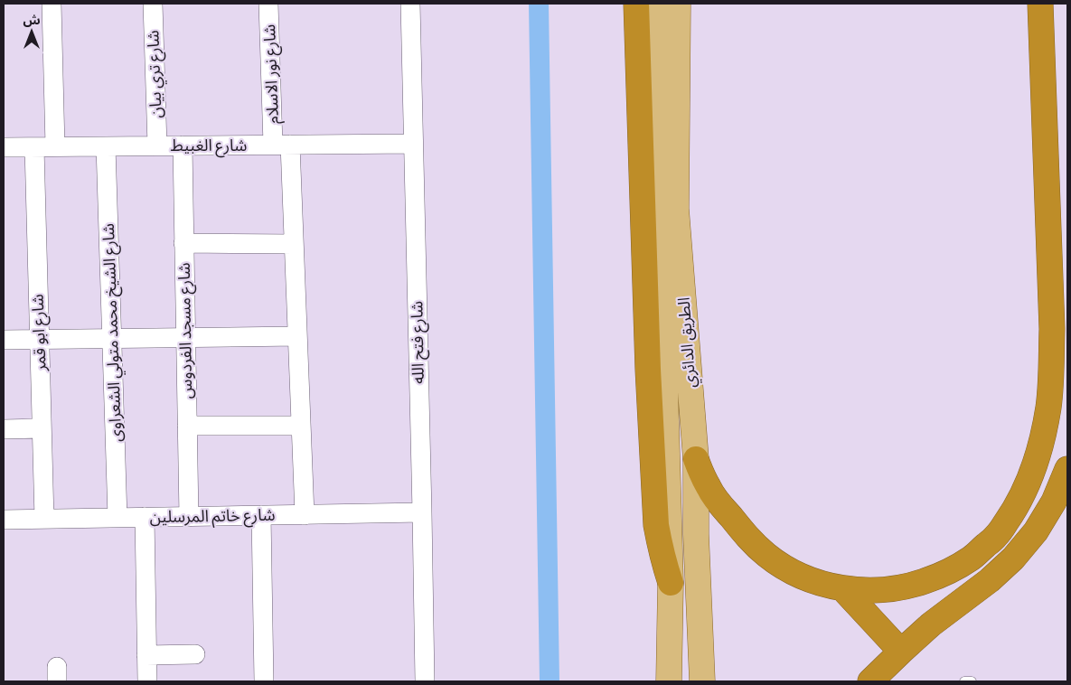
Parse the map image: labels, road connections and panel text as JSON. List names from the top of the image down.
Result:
{
  "streets": {
    "main road": ["الطريق الدائري"],
    "street": [
      "شارع تري بيان",
      "شارع نور الاسلام",
      "شارع الغبيط",
      "شارع مسجد الفردوس",
      "شارع ابو قمر",
      "شارع الشيخ محمد متولي الشعراوى",
      "شارع فتح الله",
      "شارع خاتم المرسلين"
    ]
  },
  "crossings": [
    ["شارع تري بيان", "شارع الغبيط"],
    ["شارع نور الاسلام", "شارع الغبيط"],
    ["شارع نور الاسلام", "شارع خاتم المرسلين"],
    ["شارع الغبيط", "شارع مسجد الفردوس"],
    ["شارع الغبيط", "شارع ابو قمر"],
    ["شارع الغبيط", "شارع الشيخ محمد متولي الشعراوى"],
    ["شارع الغبيط", "شارع فتح الله"],
    ["شارع مسجد الفردوس", "شارع خاتم المرسلين"],
    ["شارع ابو قمر", "شارع خاتم المرسلين"],
    ["شارع الشيخ محمد متولي الشعراوى", "شارع خاتم المرسلين"],
    ["شارع فتح الله", "شارع خاتم المرسلين"]
  ],
  "north": "top"
}
